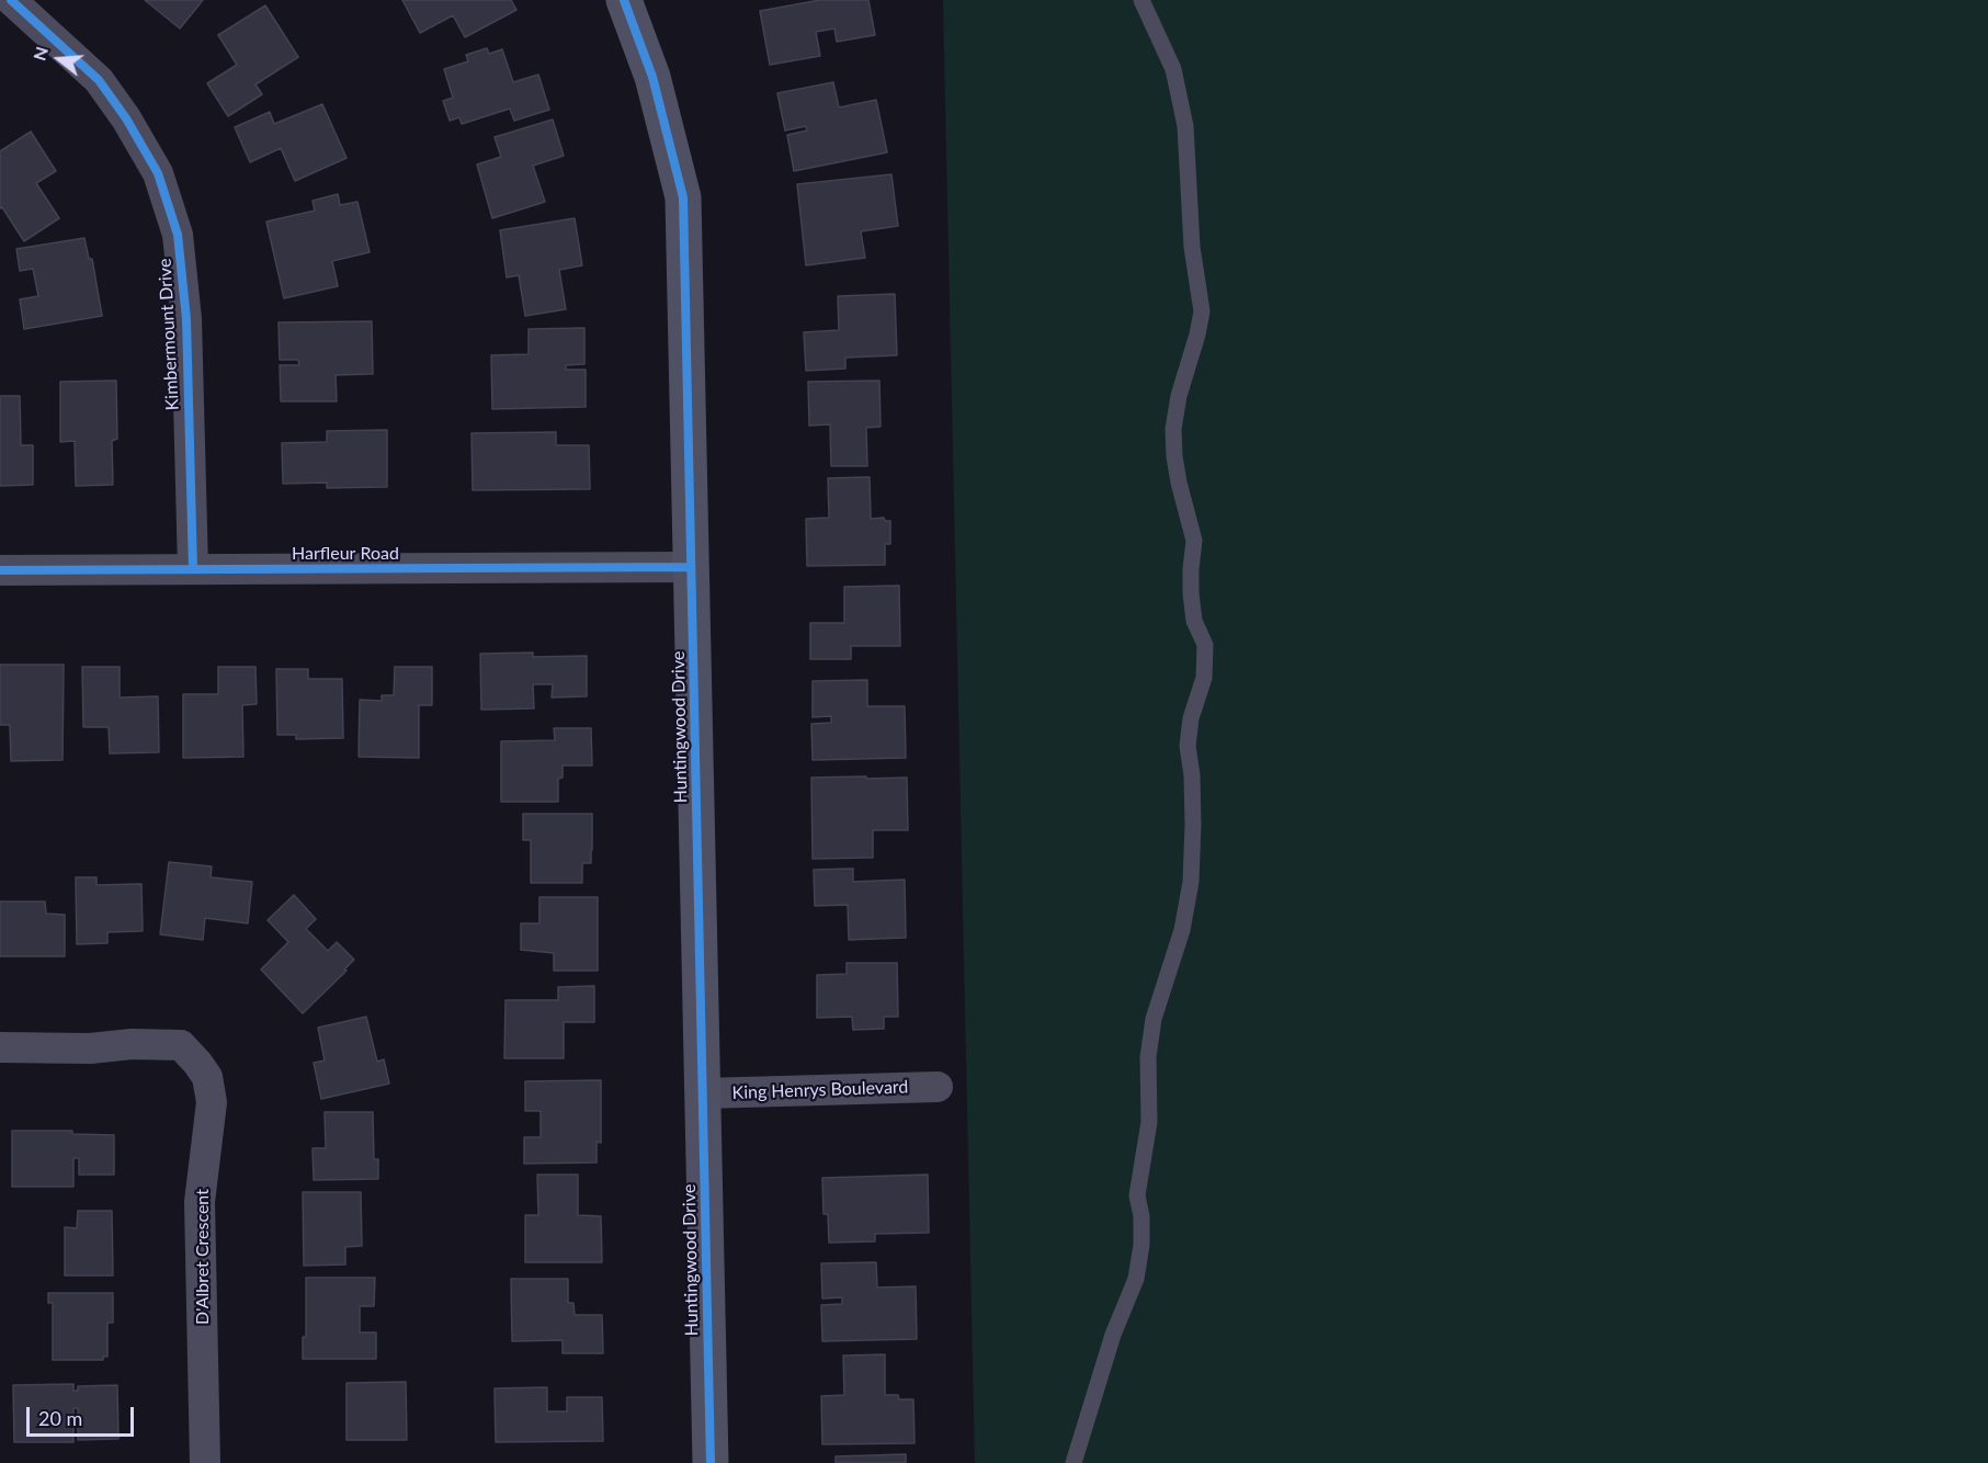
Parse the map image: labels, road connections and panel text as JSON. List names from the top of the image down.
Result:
{
  "streets": {
    "street": [
      "Kimbermount Drive",
      "Harfleur Road",
      "Huntingwood Drive",
      "King Henrys Boulevard",
      "D'Albret Crescent"
    ]
  },
  "crossings": [
    ["Kimbermount Drive", "Harfleur Road"],
    ["Harfleur Road", "Huntingwood Drive"],
    ["Huntingwood Drive", "King Henrys Boulevard"]
  ],
  "scale_bar": "20 m",
  "north": "left"
}
